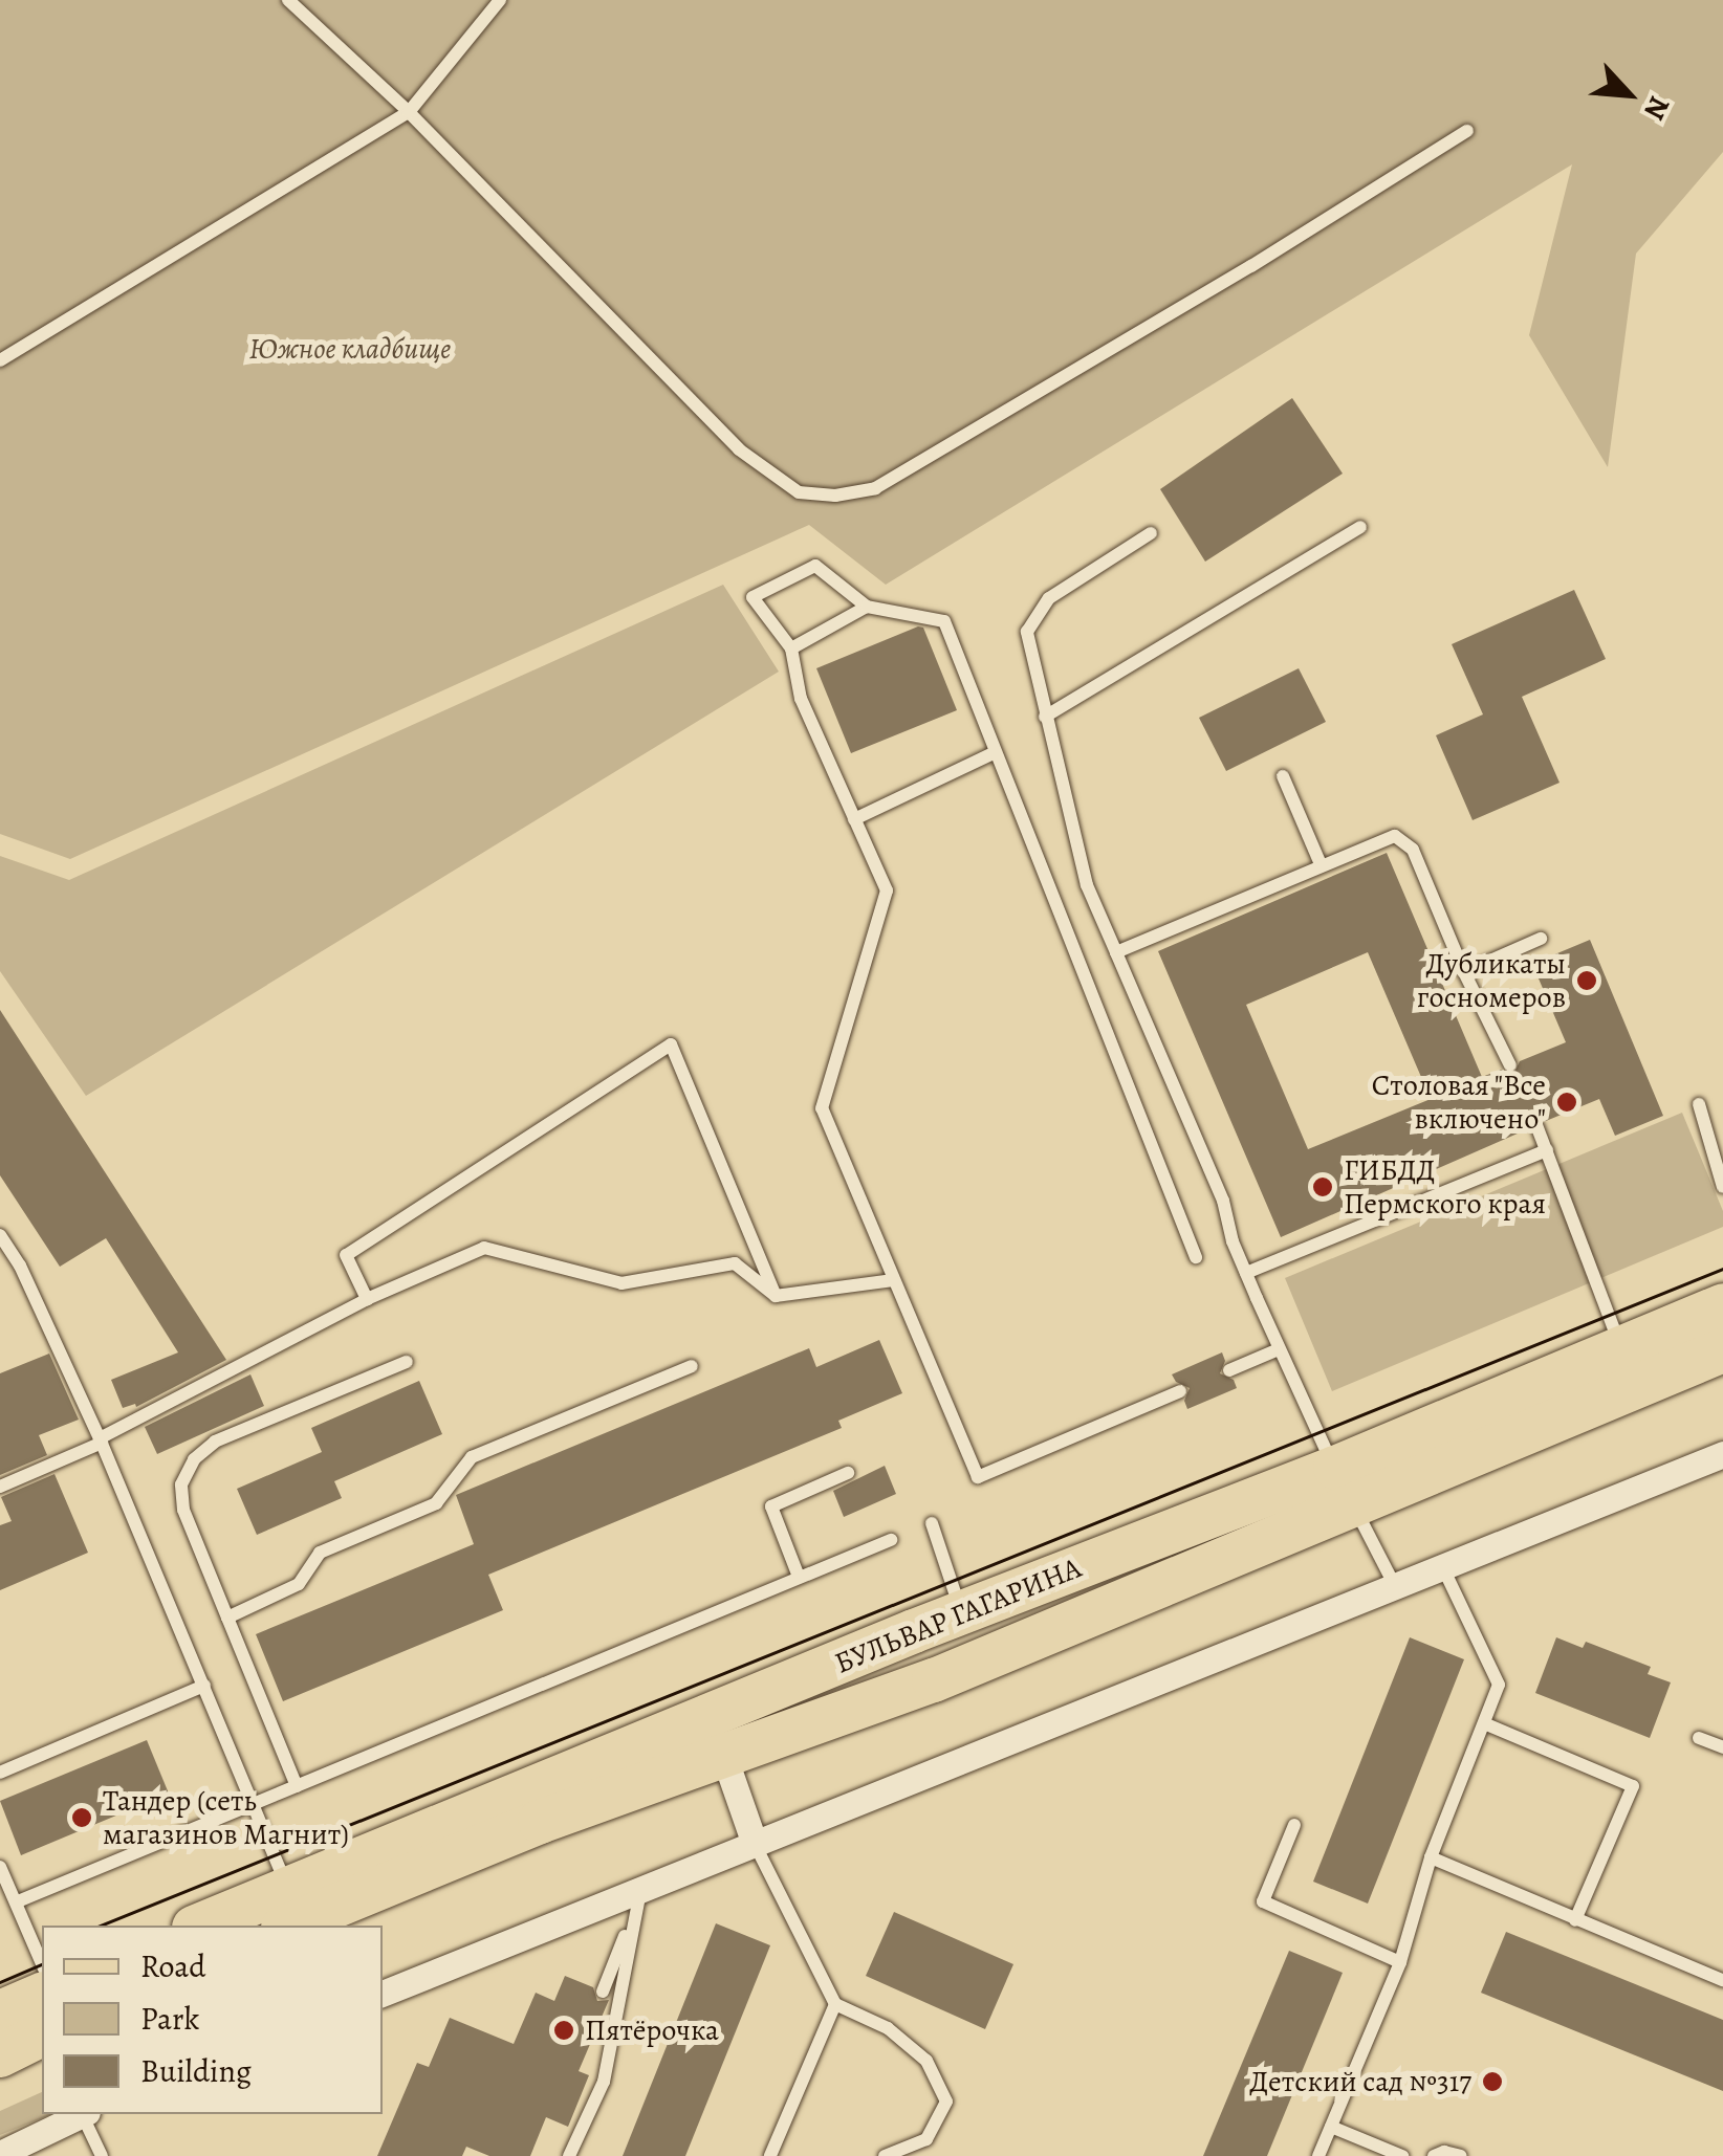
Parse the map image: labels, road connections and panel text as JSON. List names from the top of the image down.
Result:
{
  "streets": {
    "main road": ["БУЛЬВАР ГАГАРИНА"]
  },
  "parks": ["Южное кладбище"],
  "places": [
    "Дубликаты госномеров",
    "Столовая \"Все включено\"",
    "ГИБДД Пермского края",
    "Тандер (сеть магазинов Магнит)",
    "Пятёрочка",
    "Детский сад №317"
  ],
  "legend": ["Road", "Park", "Building"],
  "north": "bottom right"
}
